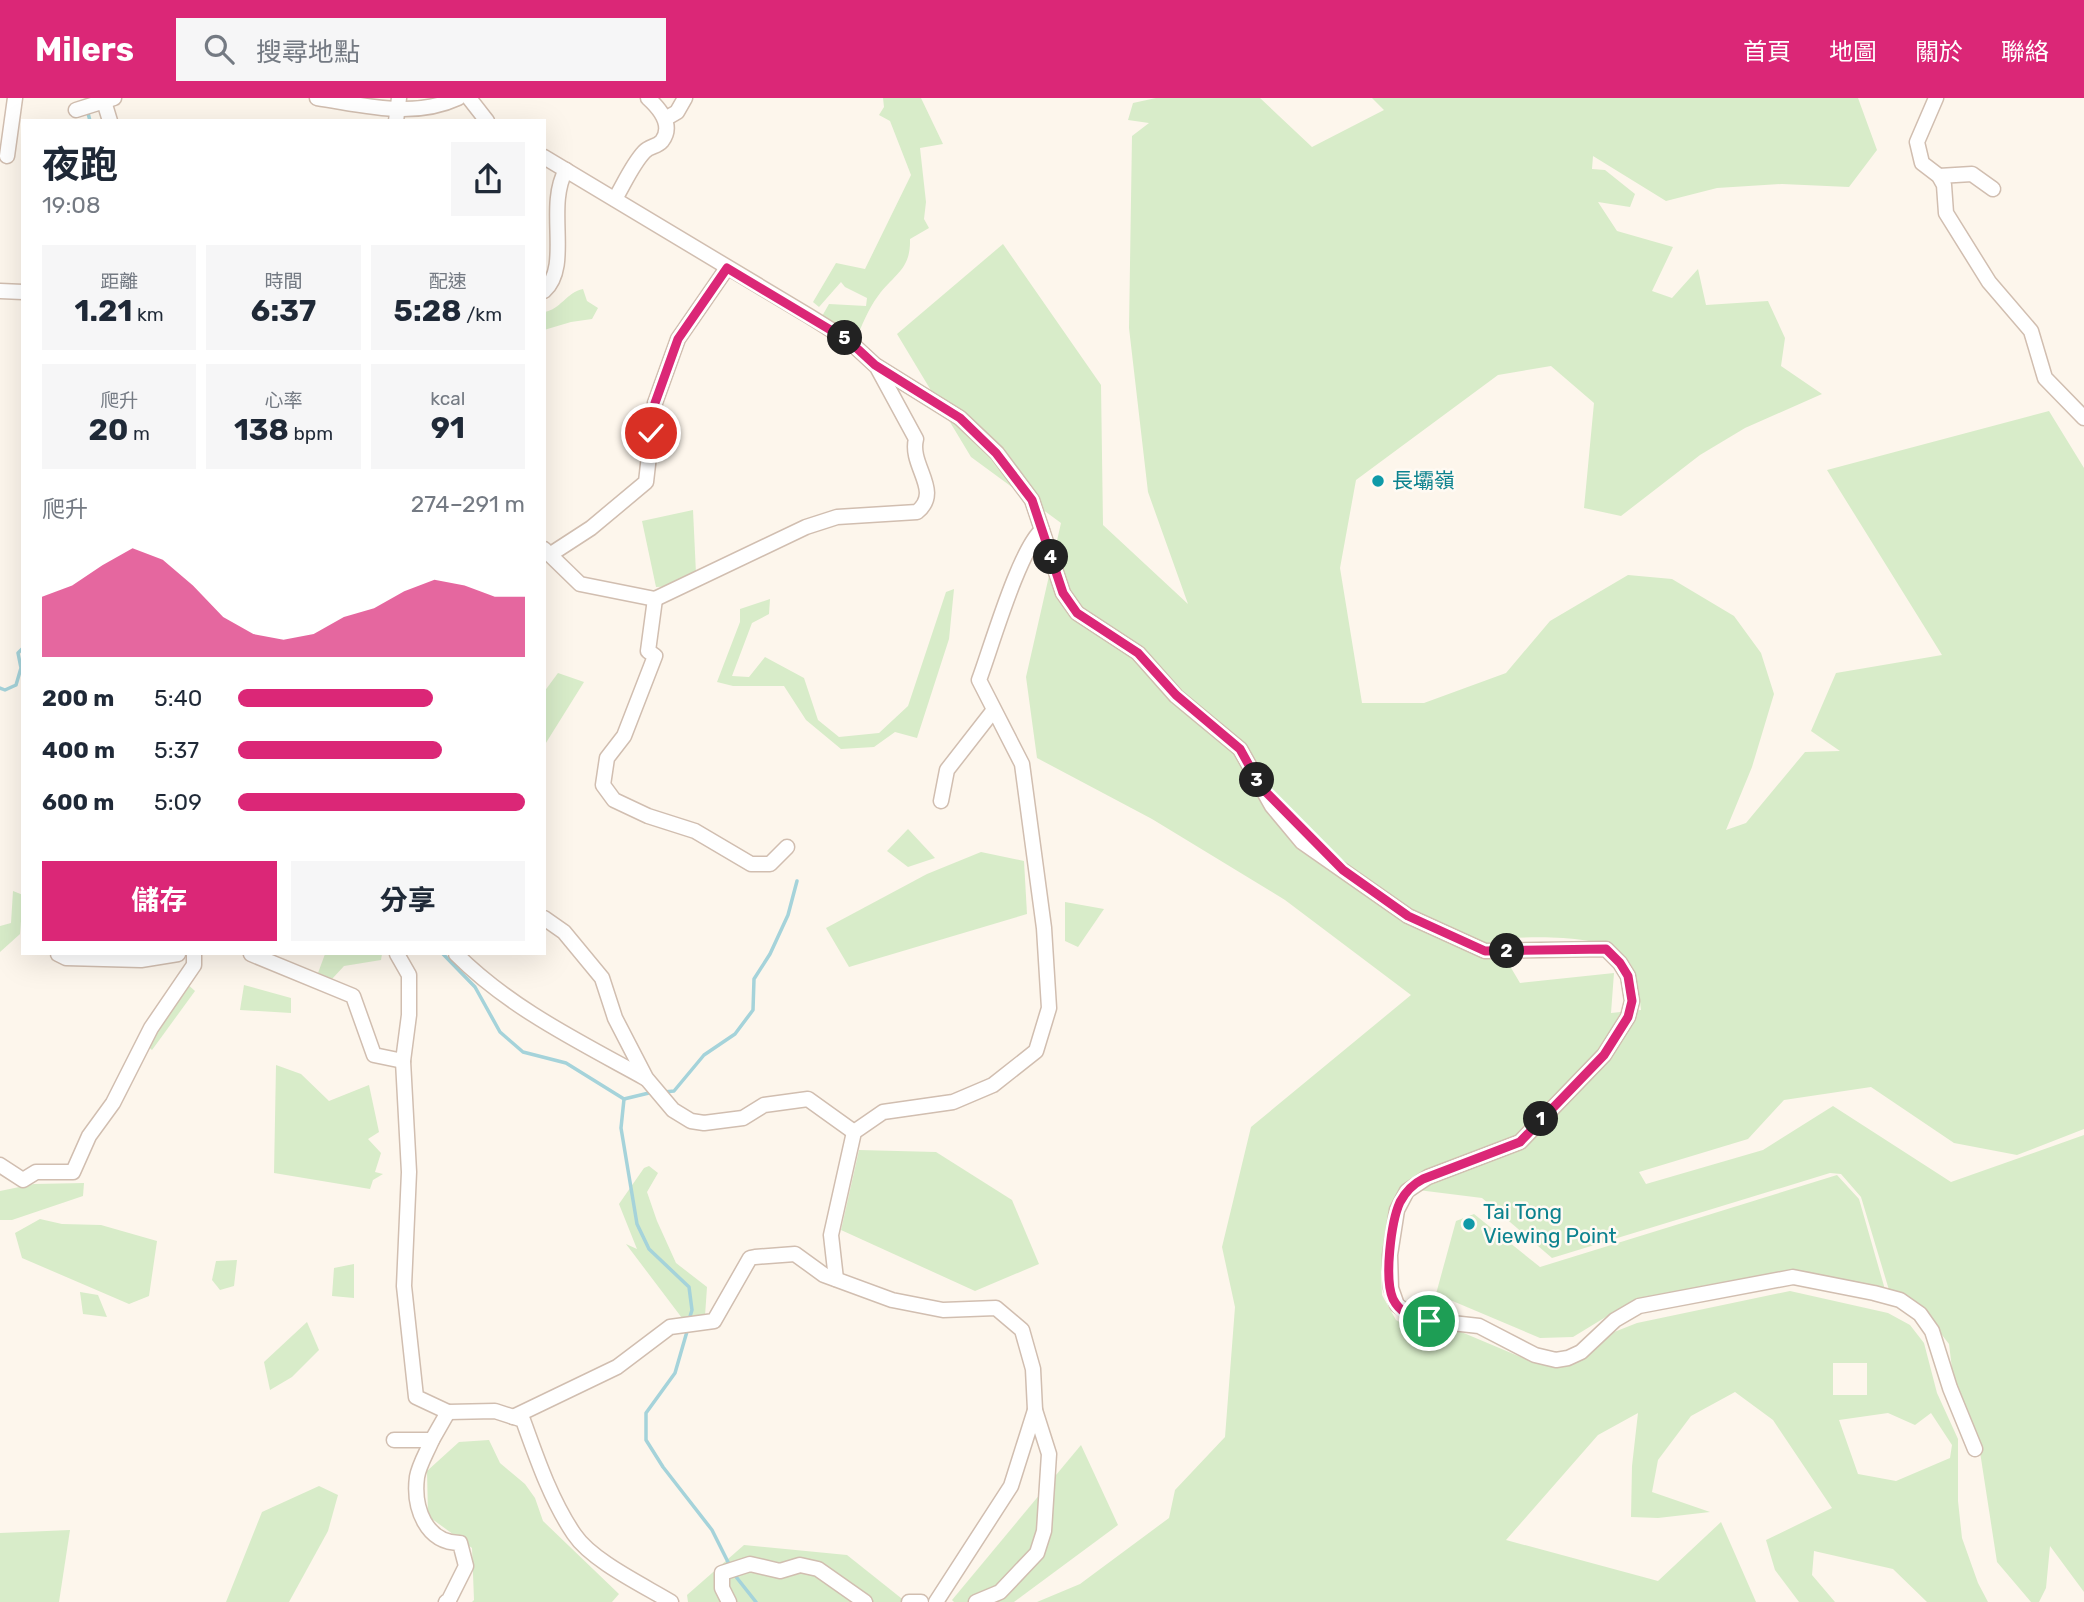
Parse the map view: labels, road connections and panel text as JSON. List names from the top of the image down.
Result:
{
  "places": ["長壩嶺", "Tai Tong Viewing Point"],
  "page": {
    "header": "Milers",
    "search": "搜尋地點",
    "nav": [
      "首頁",
      "地圖",
      "關於",
      "聯絡"
    ],
    "heading": ["夜跑", "19:08"],
    "stats": [
      ["距離", "1.21 km"],
      ["時間", "6:37"],
      ["配速", "5:28 /km"],
      ["爬升", "20 m"],
      ["心率", "138 bpm"],
      ["kcal", "91"]
    ],
    "pins": [
      "5",
      "4",
      "3",
      "2",
      "1"
    ],
    "chart": ["爬升", "274–291 m"],
    "list": [
      {
        "name": "200 m",
        "note": "5:40"
      },
      {
        "name": "400 m",
        "note": "5:37"
      },
      {
        "name": "600 m",
        "note": "5:09"
      }
    ],
    "buttons": ["儲存", "分享"]
  }
}
